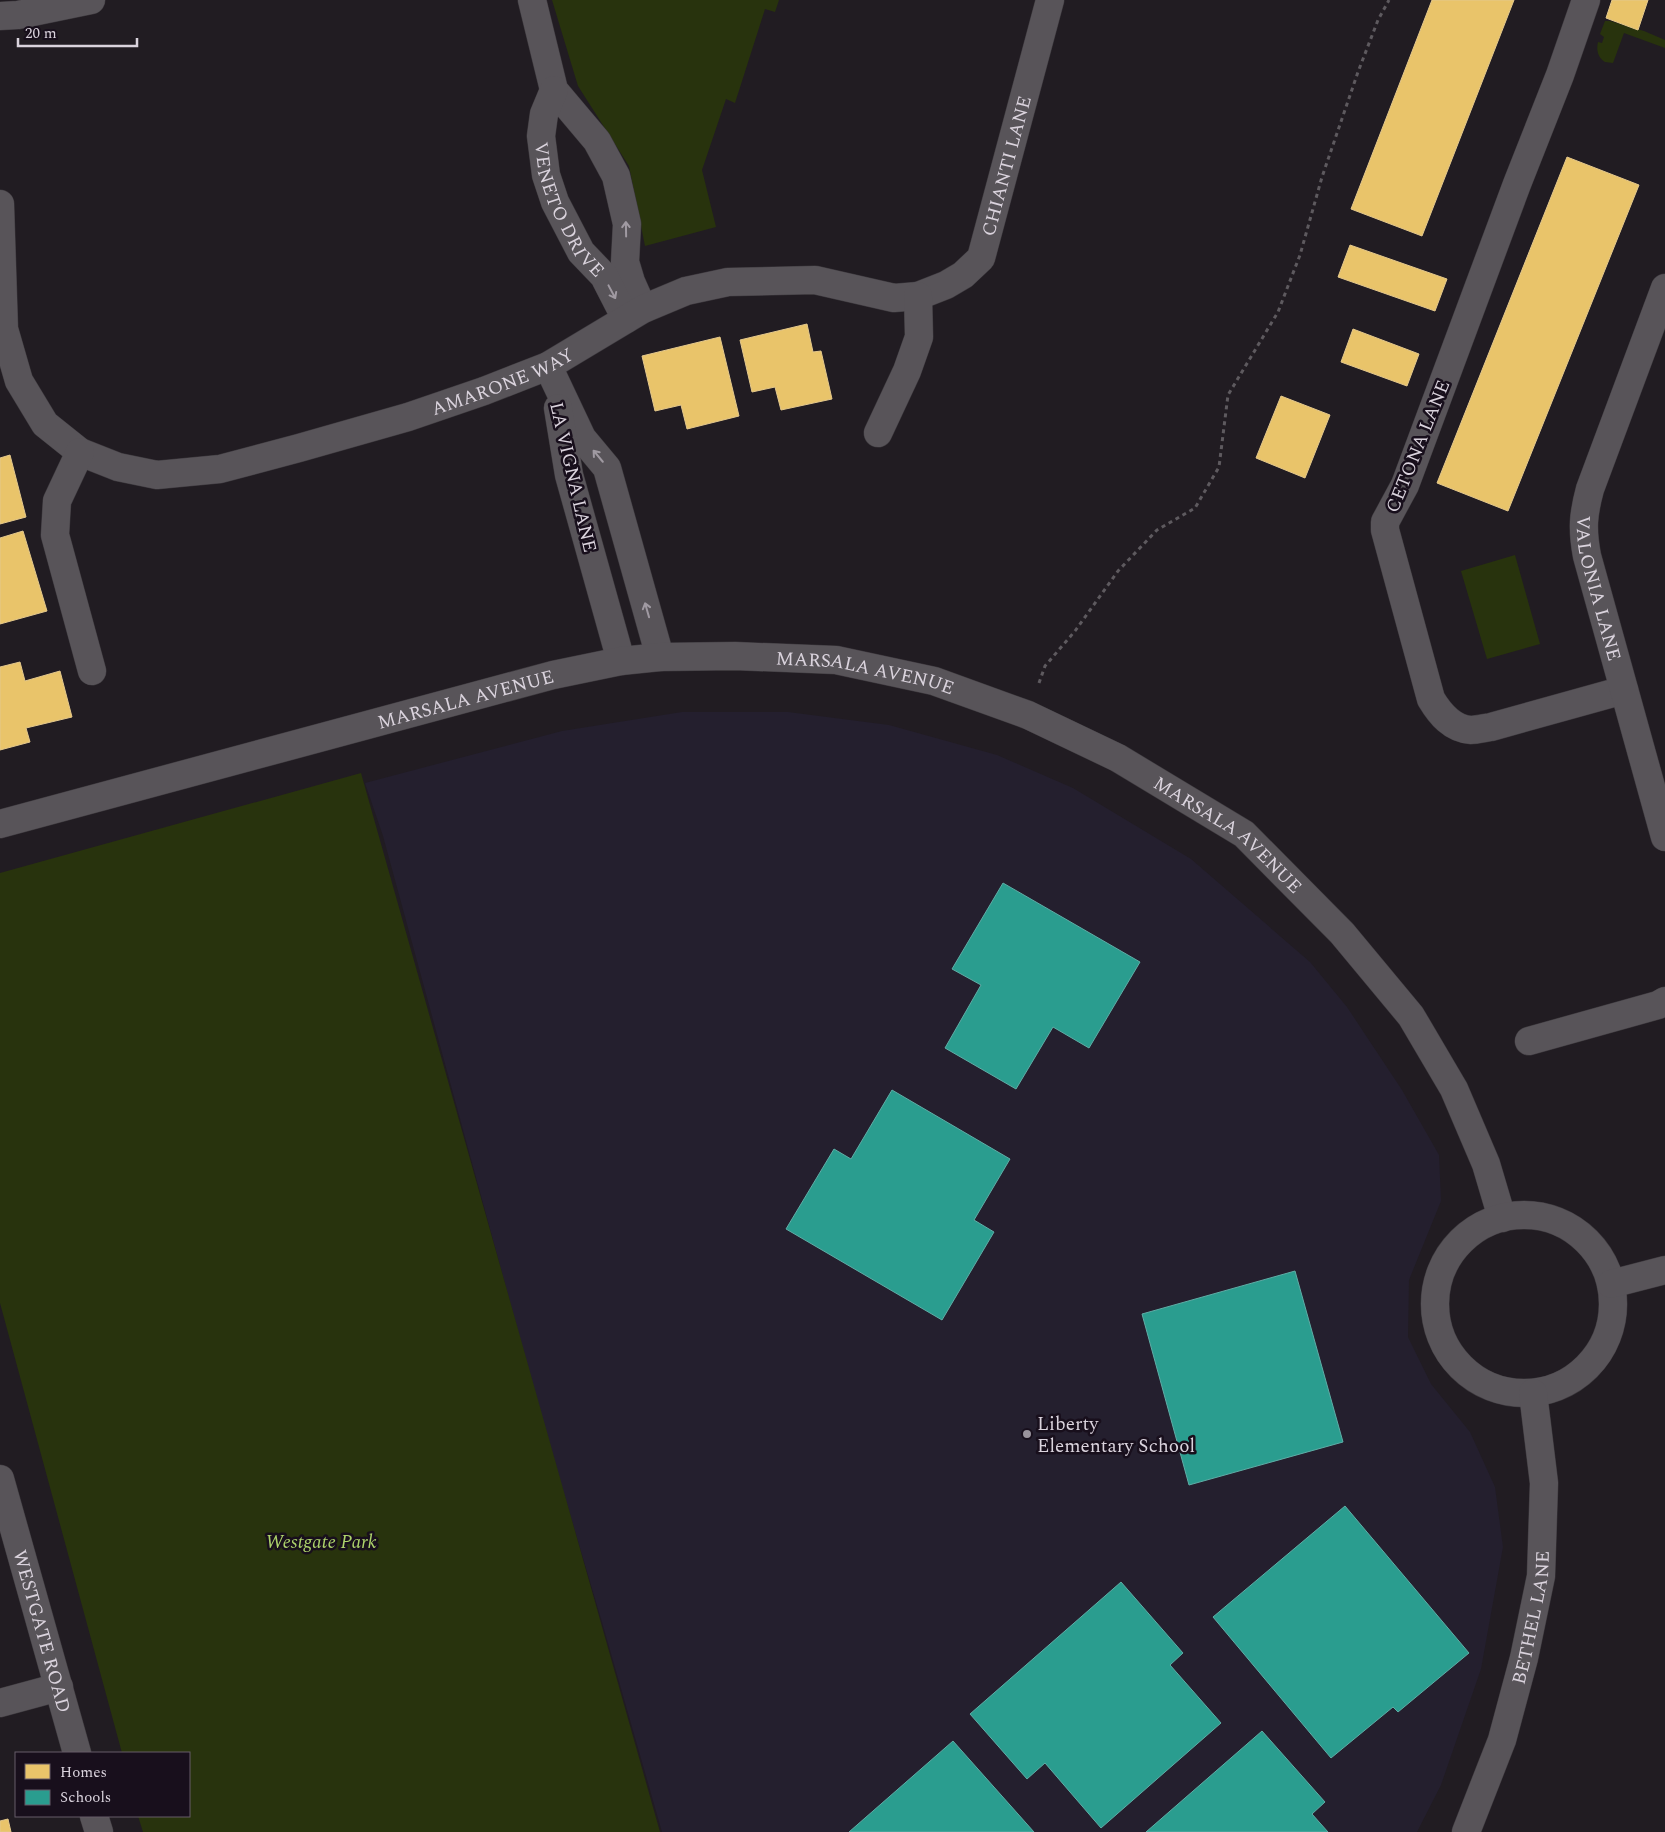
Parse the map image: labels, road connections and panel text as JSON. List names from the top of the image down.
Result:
{
  "streets": {
    "street": [
      "CHIANTI LANE",
      "VENETO DRIVE",
      "AMARONE WAY",
      "CETONA LANE",
      "LA VIGNA LANE",
      "VALONIA LANE",
      "MARSALA AVENUE",
      "BETHEL LANE",
      "WESTGATE ROAD"
    ]
  },
  "crossings": [
    ["CHIANTI LANE", "AMARONE WAY"],
    ["VENETO DRIVE", "AMARONE WAY"],
    ["AMARONE WAY", "LA VIGNA LANE"],
    ["CETONA LANE", "VALONIA LANE"],
    ["LA VIGNA LANE", "MARSALA AVENUE"]
  ],
  "parks": ["Westgate Park"],
  "places": ["Liberty Elementary School"],
  "legend": ["Homes", "Schools"],
  "scale_bar": "20 m"
}
